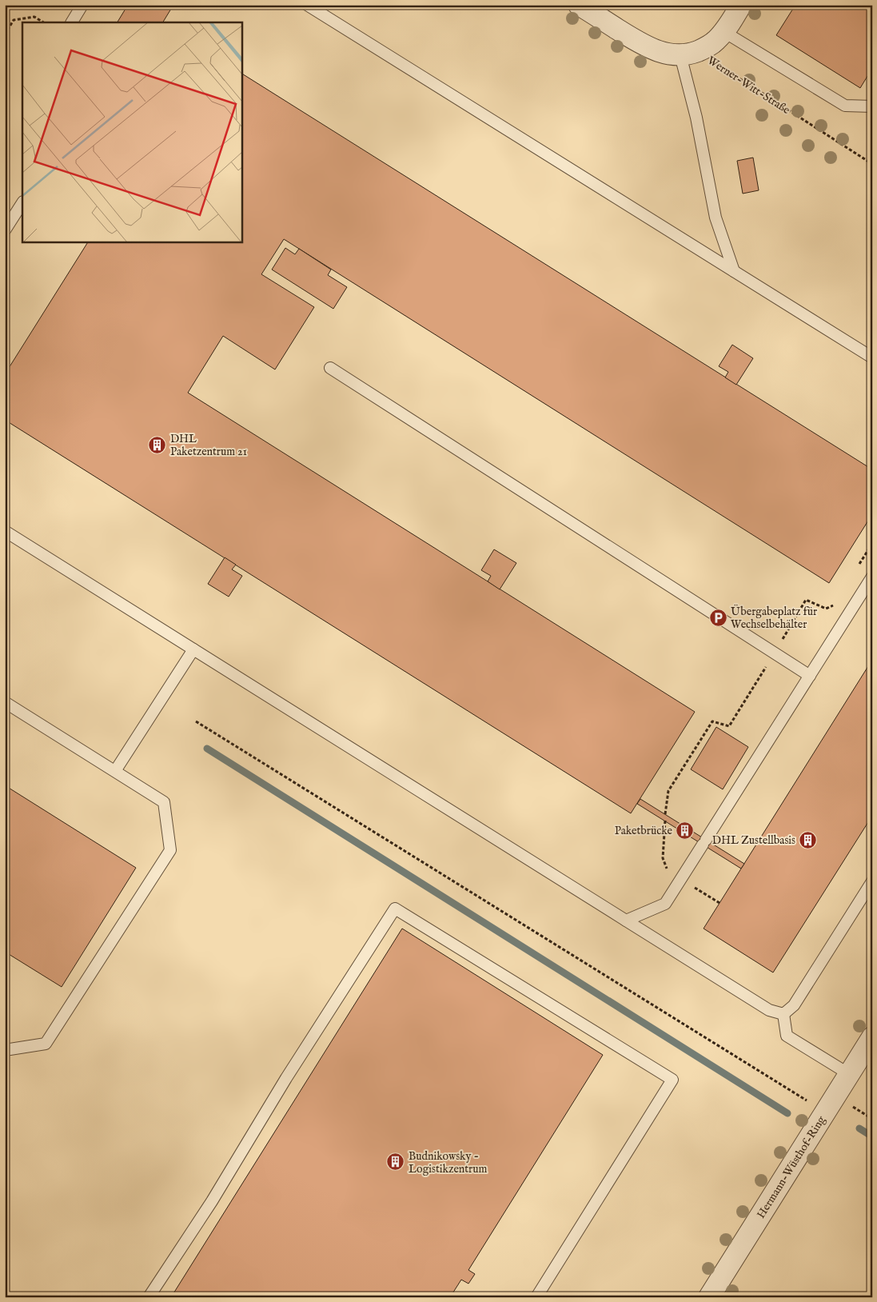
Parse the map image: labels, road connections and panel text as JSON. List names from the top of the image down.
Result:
{
  "streets": {
    "street": ["Hermann-Wüsthof-Ring"],
    "path": ["Werner-Witt-Straße"]
  },
  "places": {
    "building": [
      "DHL Paketzentrum 21",
      "Paketbrücke",
      "DHL Zustellbasis",
      "Budnikowsky - Logistikzentrum"
    ],
    "parking": ["Übergabeplatz für Wechselbehälter"]
  }
}
